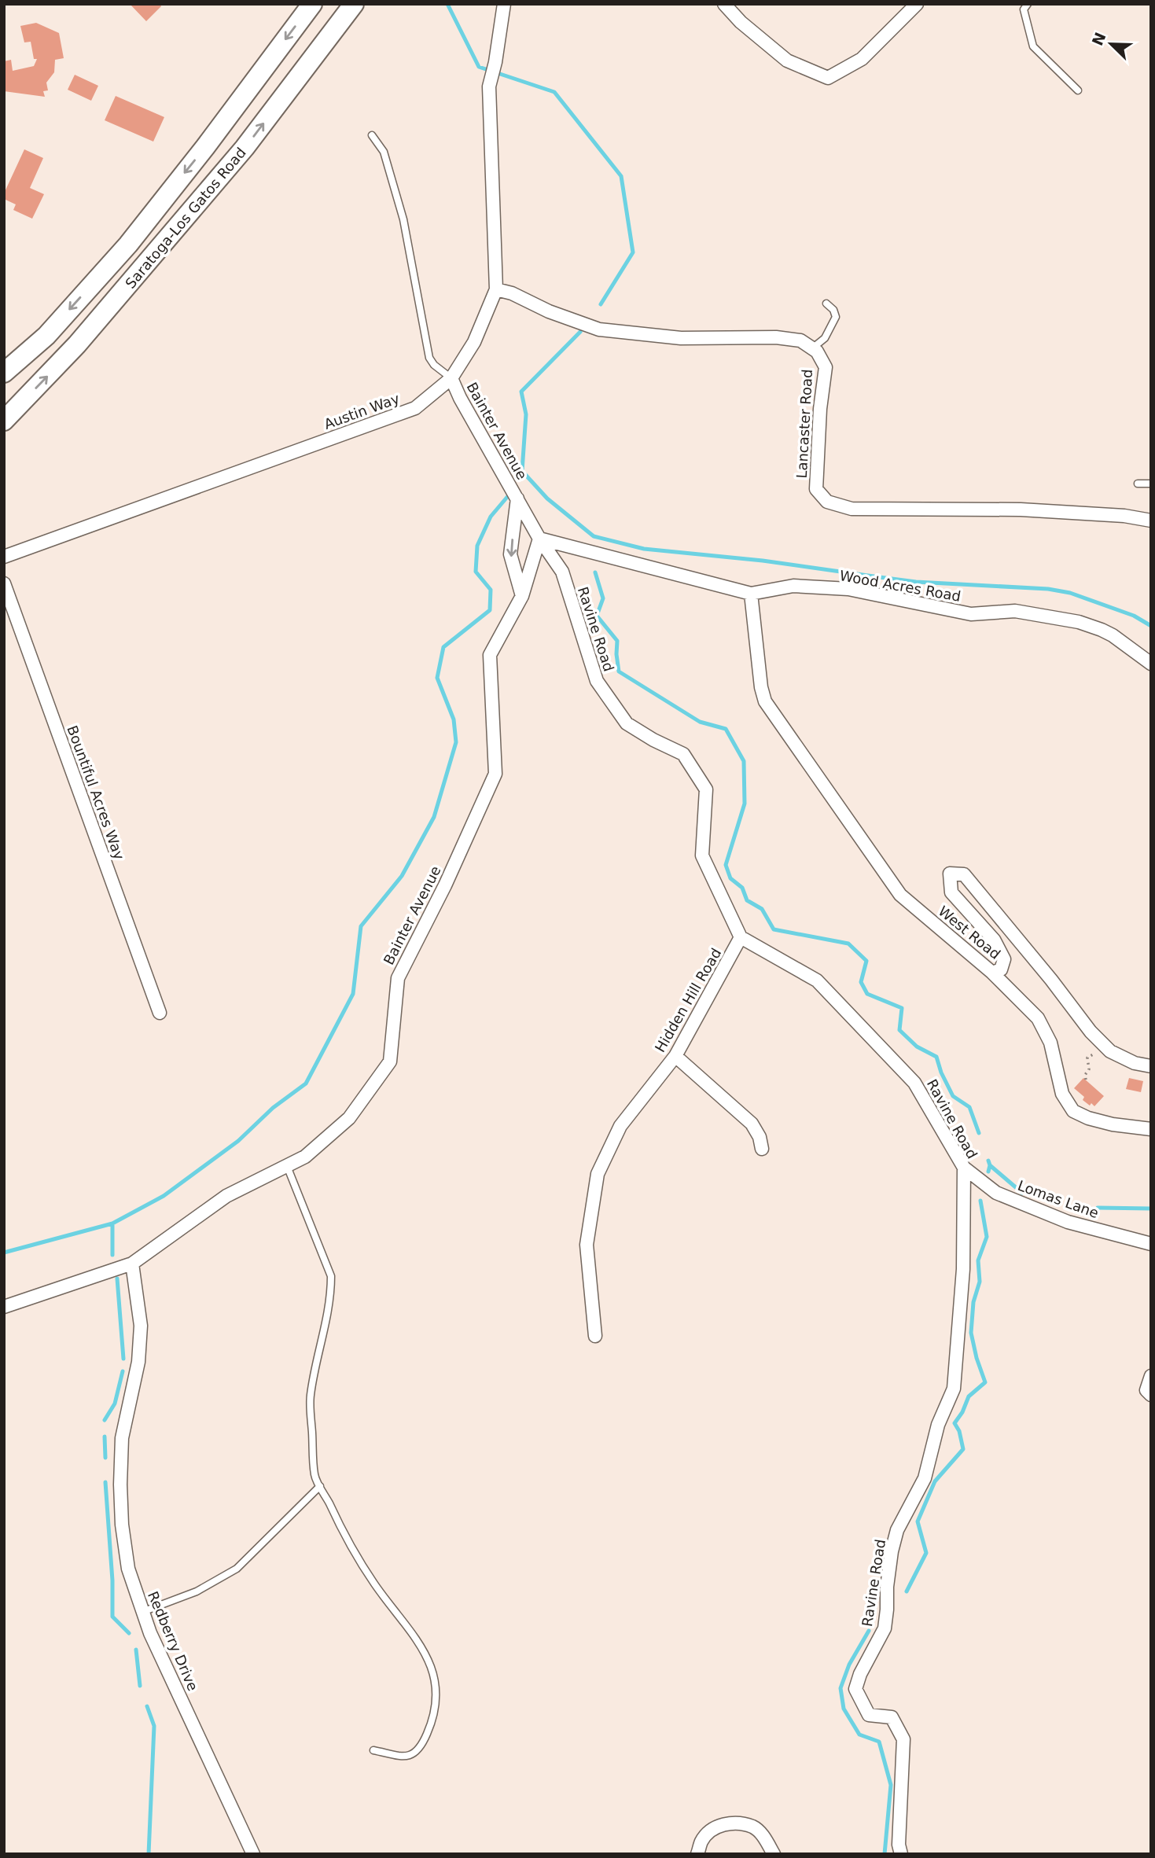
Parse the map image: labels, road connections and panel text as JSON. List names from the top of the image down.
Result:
{
  "streets": {
    "main road": ["Saratoga-Los Gatos Road"],
    "street": [
      "Austin Way",
      "Lancaster Road",
      "Bainter Avenue",
      "Wood Acres Road",
      "Ravine Road",
      "Bountiful Acres Way",
      "West Road",
      "Hidden Hill Road",
      "Lomas Lane",
      "Redberry Drive"
    ]
  },
  "crossings": [
    ["Austin Way", "Bainter Avenue"],
    ["Bainter Avenue", "Wood Acres Road"],
    ["Bainter Avenue", "Ravine Road"],
    ["Bainter Avenue", "Redberry Drive"],
    ["Wood Acres Road", "Ravine Road"],
    ["Wood Acres Road", "West Road"],
    ["Ravine Road", "Hidden Hill Road"],
    ["Ravine Road", "Lomas Lane"]
  ],
  "north": "top left"
}
